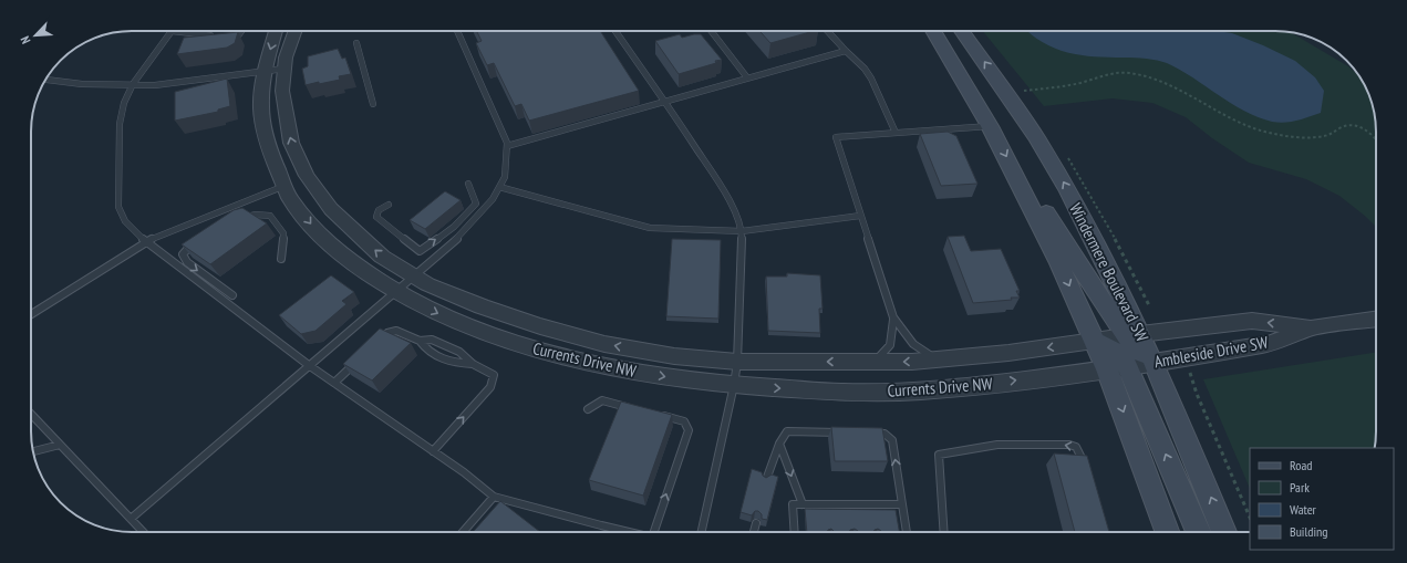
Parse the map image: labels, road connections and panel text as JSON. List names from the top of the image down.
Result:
{
  "streets": {
    "main road": ["Windermere Boulevard SW"],
    "street": ["Ambleside Drive SW", "Currents Drive NW"]
  },
  "crossings": [
    ["Windermere Boulevard SW", "Ambleside Drive SW"],
    ["Ambleside Drive SW", "Currents Drive NW"]
  ],
  "legend": [
    "Road",
    "Park",
    "Water",
    "Building"
  ],
  "north": "bottom left"
}
